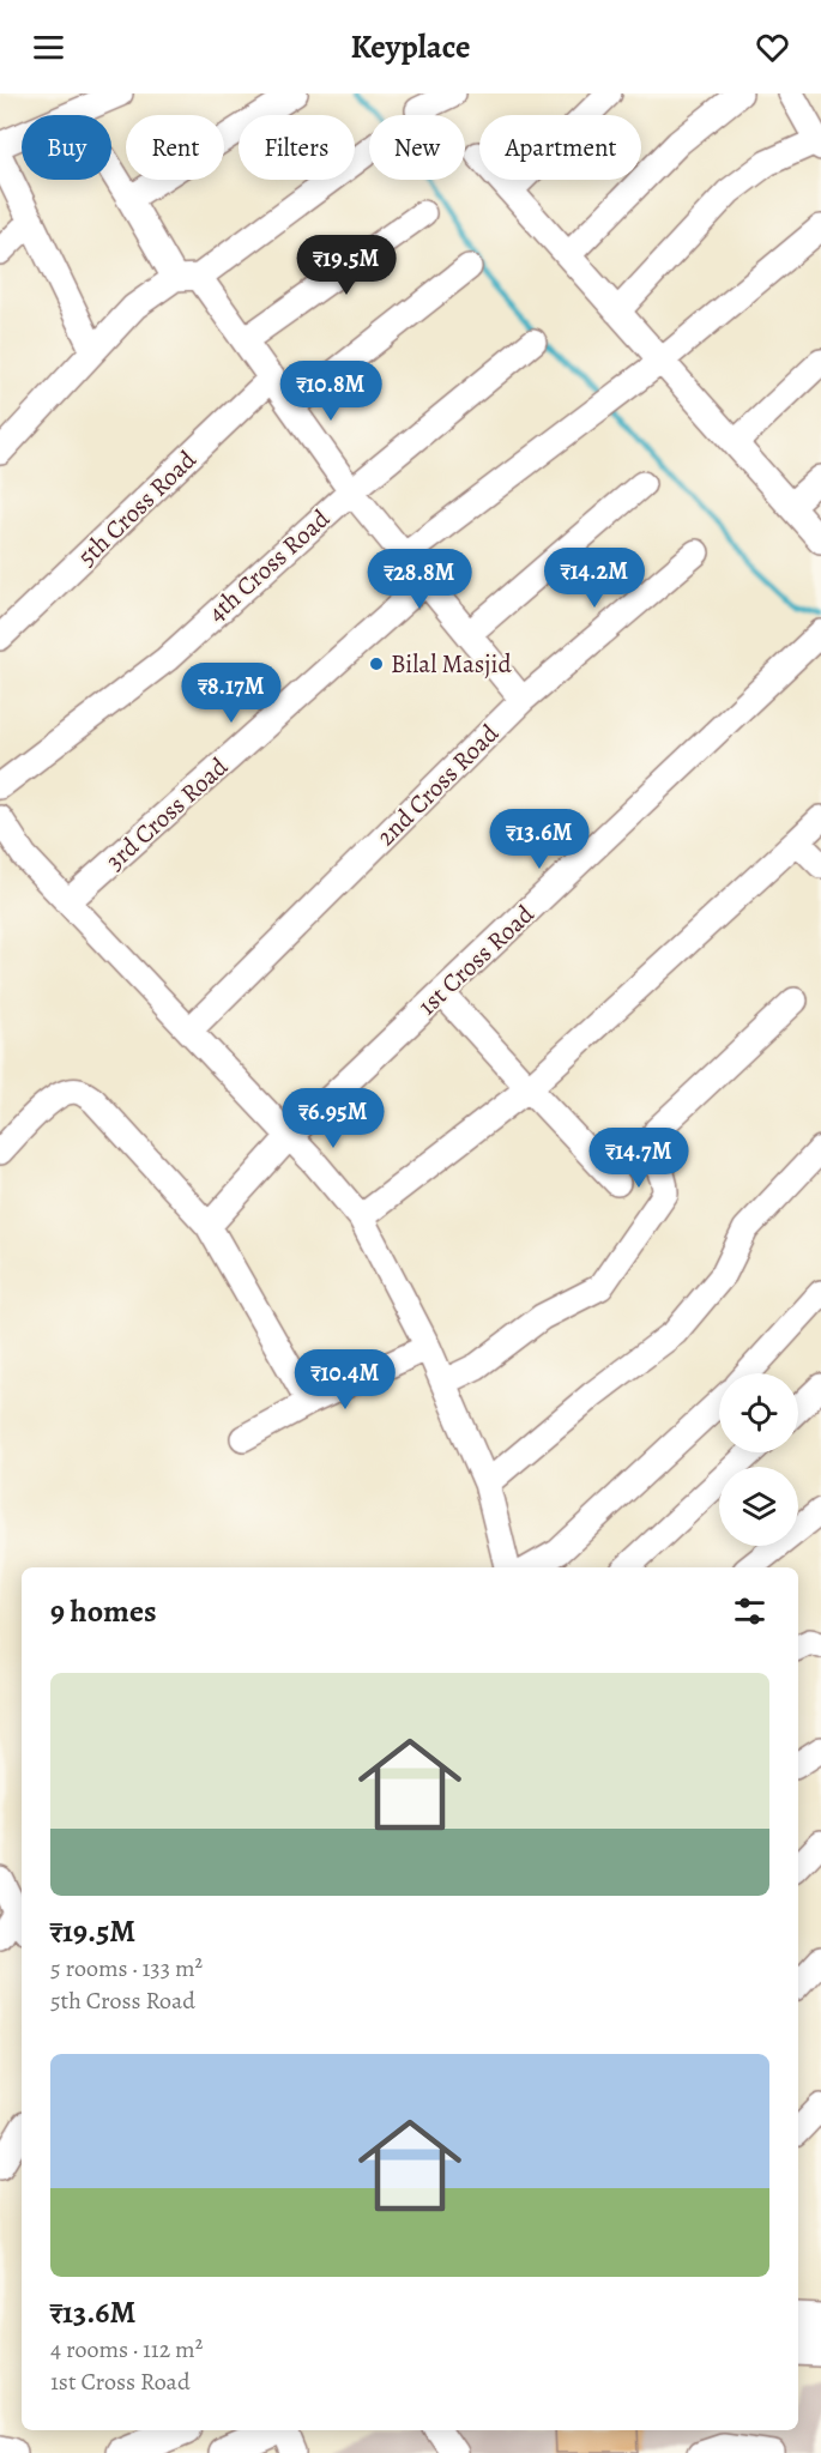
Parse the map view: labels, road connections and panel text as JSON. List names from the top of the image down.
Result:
{
  "streets": {
    "street": [
      "5th Cross Road",
      "4th Cross Road",
      "2nd Cross Road",
      "3rd Cross Road",
      "1st Cross Road"
    ]
  },
  "places": ["Bilal Masjid"],
  "page": {
    "header": "Keyplace",
    "chip": [
      "Buy",
      "Rent",
      "Filters",
      "New",
      "Apartment"
    ],
    "price": [
      "₹19.5M",
      "₹10.8M",
      "₹14.2M",
      "₹28.8M",
      "₹8.17M",
      "₹13.6M",
      "₹6.95M",
      "₹14.7M",
      "₹10.4M"
    ],
    "heading": "9 homes",
    "list": [
      {
        "name": "₹19.5M",
        "note": "5 rooms · 133 m² · 5th Cross Road"
      },
      {
        "name": "₹13.6M",
        "note": "4 rooms · 112 m² · 1st Cross Road"
      }
    ]
  }
}
